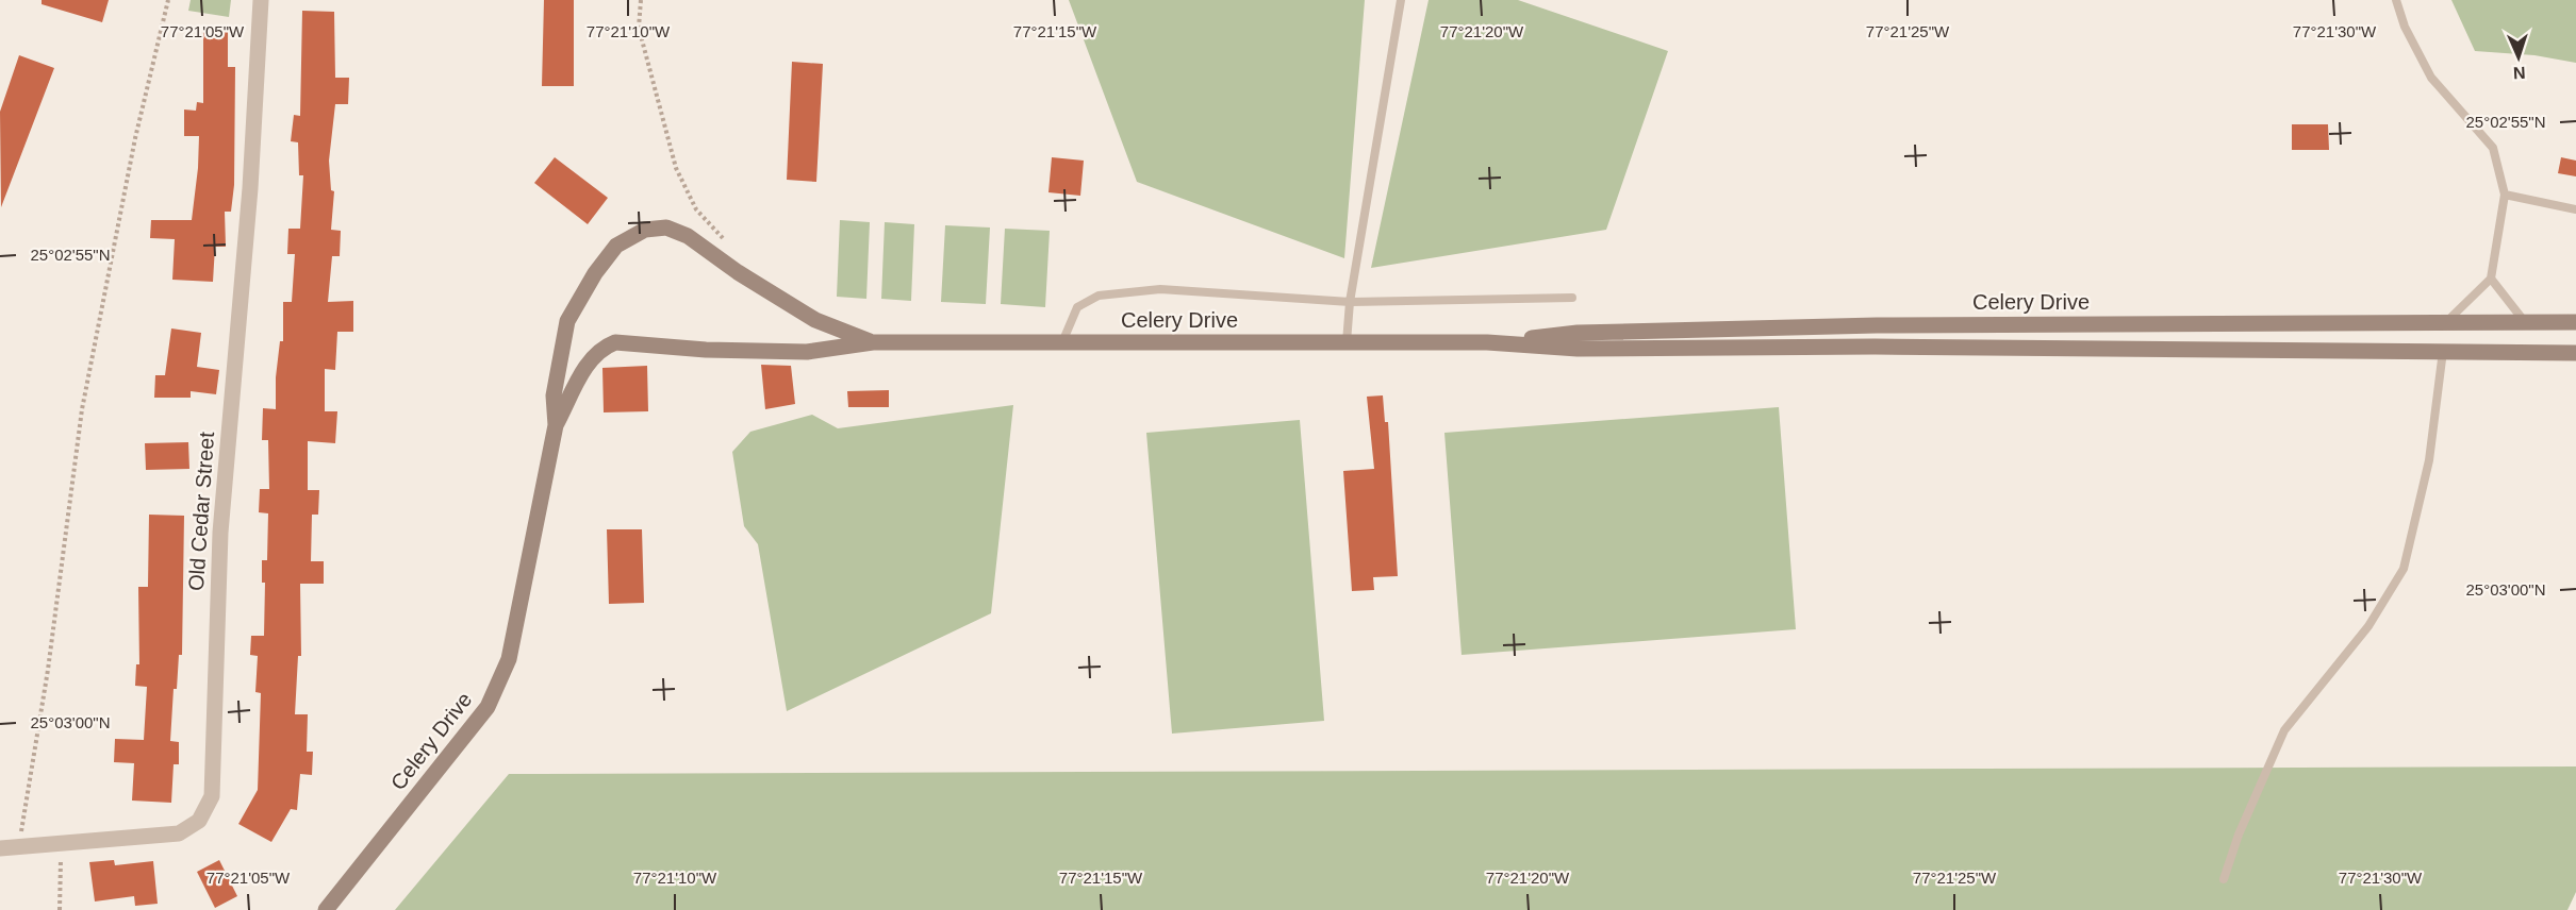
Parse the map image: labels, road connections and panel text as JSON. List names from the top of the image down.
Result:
{
  "streets": {
    "street": ["Celery Drive", "Old Cedar Street"]
  },
  "north": "bottom",
  "coordinates": [
    "77°21'05\"W",
    "77°21'10\"W",
    "77°21'15\"W",
    "77°21'20\"W",
    "77°21'25\"W",
    "77°21'30\"W",
    "25°02'55\"N",
    "25°03'00\"N"
  ]
}
